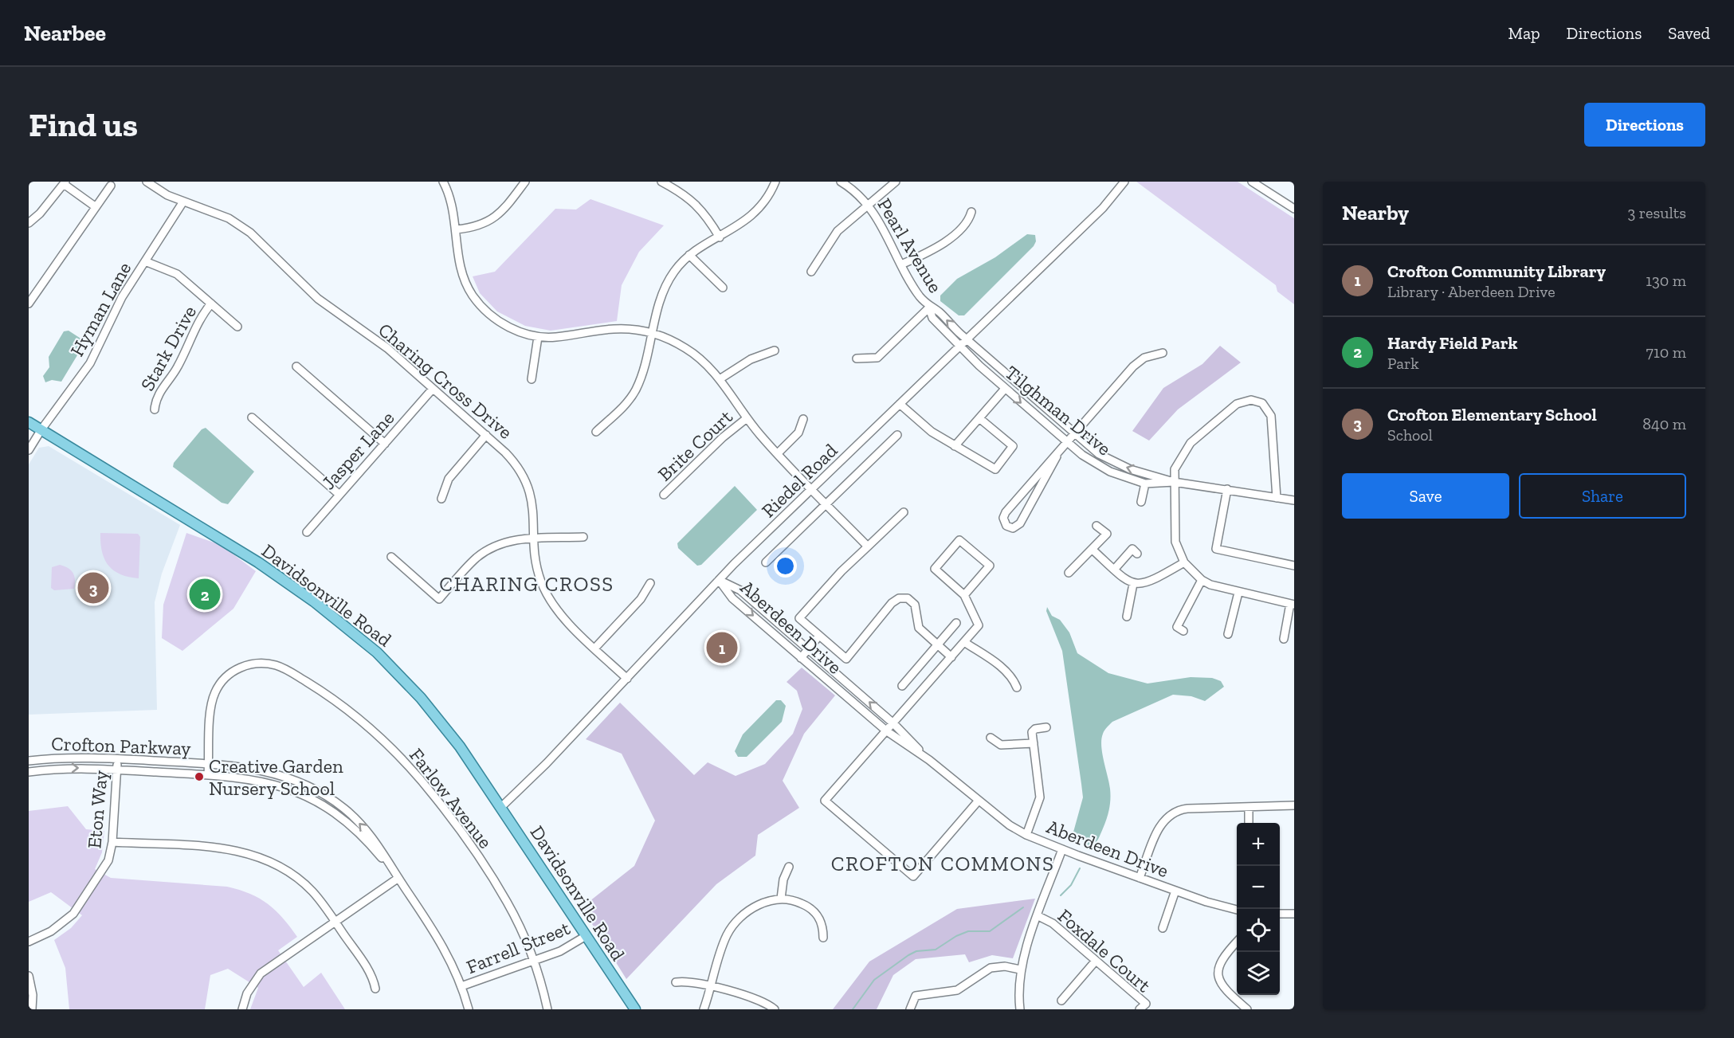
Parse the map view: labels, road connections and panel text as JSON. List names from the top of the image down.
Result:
{
  "streets": {
    "main road": ["Davidsonville Road"],
    "street": [
      "Pearl Avenue",
      "Hyman Lane",
      "Stark Drive",
      "Charing Cross Drive",
      "Tilghman Drive",
      "Brite Court",
      "Jasper Lane",
      "Riedel Road",
      "Aberdeen Drive",
      "Crofton Parkway",
      "Farlow Avenue",
      "Eton Way",
      "Farrell Street",
      "Foxdale Court"
    ]
  },
  "crossings": [
    ["Pearl Avenue", "Tilghman Drive"],
    ["Pearl Avenue", "Riedel Road"],
    ["Hyman Lane", "Charing Cross Drive"],
    ["Hyman Lane", "Davidsonville Road"],
    ["Charing Cross Drive", "Jasper Lane"],
    ["Charing Cross Drive", "Riedel Road"],
    ["Tilghman Drive", "Riedel Road"],
    ["Riedel Road", "Davidsonville Road"],
    ["Riedel Road", "Aberdeen Drive"],
    ["Davidsonville Road", "Farrell Street"],
    ["Crofton Parkway", "Farlow Avenue"],
    ["Crofton Parkway", "Eton Way"],
    ["Crofton Parkway", "Farrell Street"],
    ["Farlow Avenue", "Farrell Street"]
  ],
  "districts": ["CHARING CROSS", "CROFTON COMMONS"],
  "places": ["Creative Garden Nursery School"],
  "page": {
    "header": "Nearbee",
    "nav": ["Map", "Directions", "Saved"],
    "buttons": [
      "Directions",
      ["Save", "Share"]
    ],
    "title": "Find us",
    "heading": ["Nearby", "3 results"],
    "list": [
      {
        "mark": "1",
        "name": "Crofton Community Library",
        "note": "Library · Aberdeen Drive",
        "value": "130 m"
      },
      {
        "mark": "2",
        "name": "Hardy Field Park",
        "note": "Park",
        "value": "710 m"
      },
      {
        "mark": "3",
        "name": "Crofton Elementary School",
        "note": "School",
        "value": "840 m"
      }
    ],
    "pins": ["3", "2", "1"],
    "map_buttons": ["+", "−"]
  }
}
